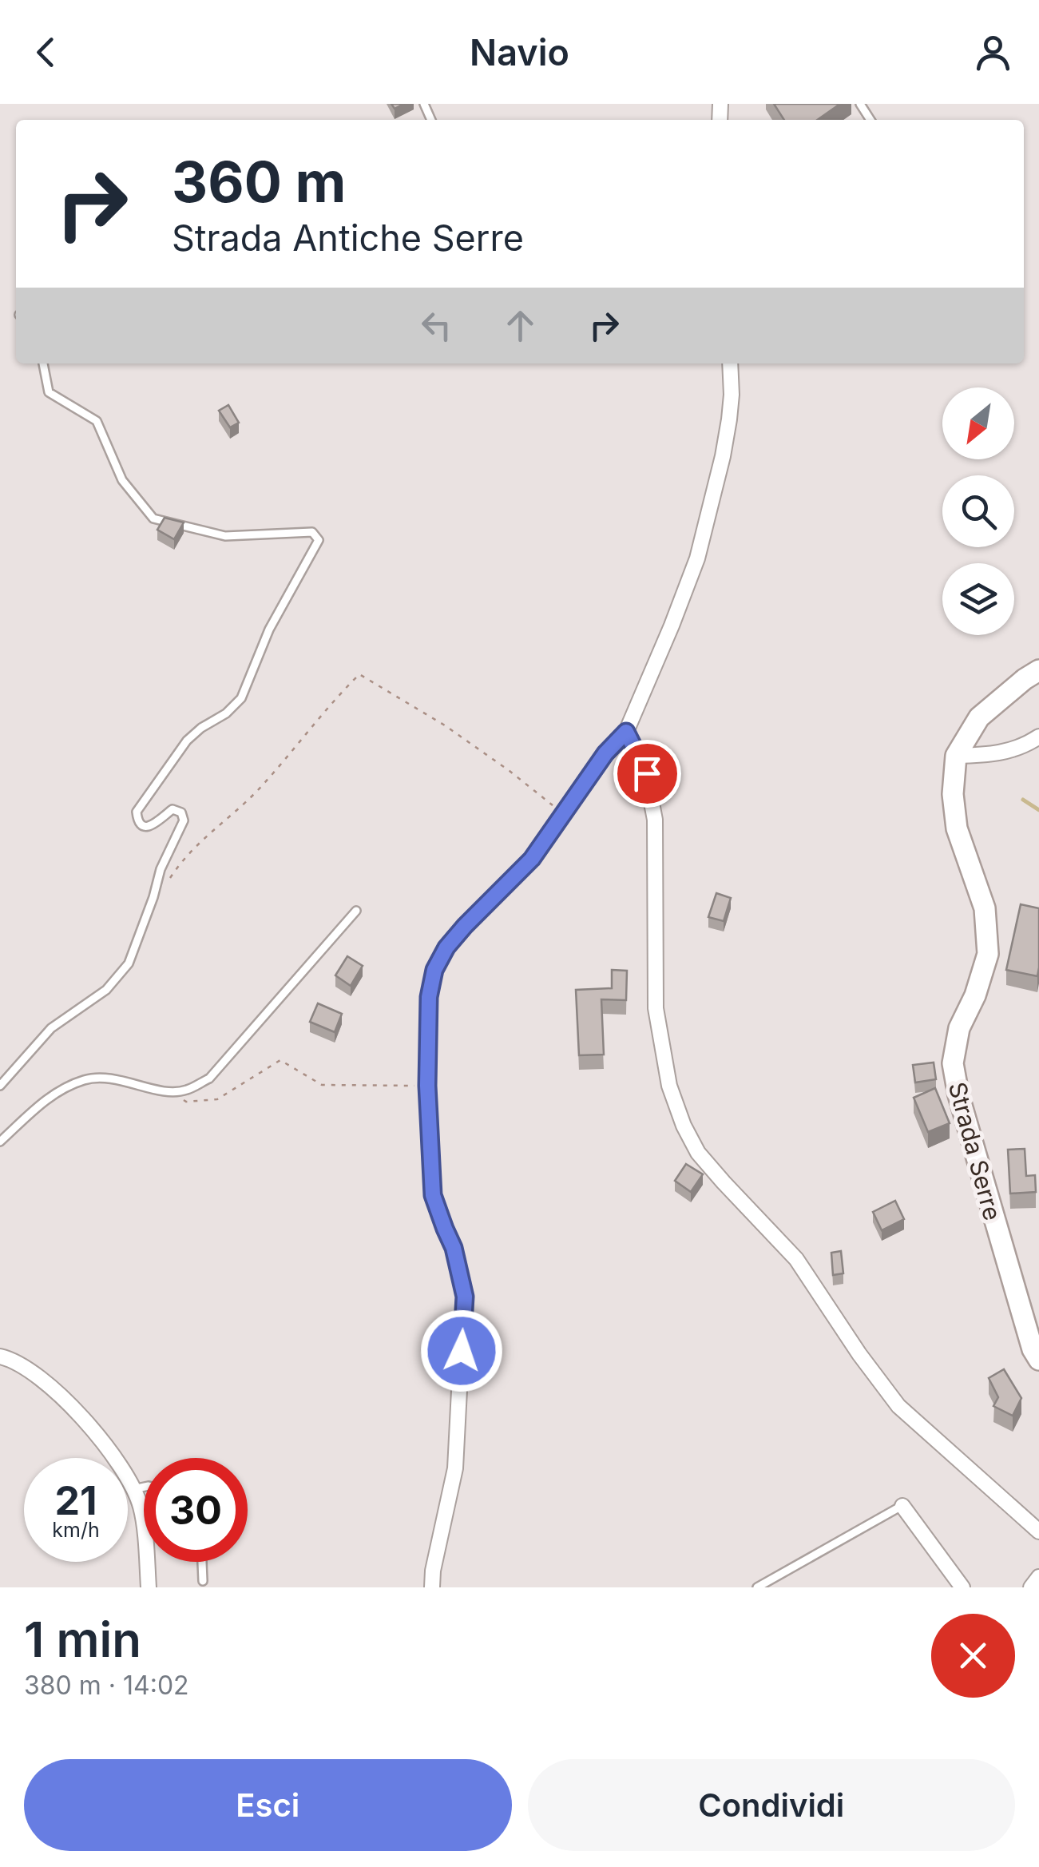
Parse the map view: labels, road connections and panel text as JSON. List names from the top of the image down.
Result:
{
  "streets": {
    "main road": ["Strada Serre"]
  },
  "north": "bottom left",
  "page": {
    "header": "Navio",
    "turn": ["360 m", "Strada Antiche Serre"],
    "speed": "21 km/h",
    "limit": "30",
    "heading": ["1 min", "380 m · 14:02"],
    "buttons": ["Esci", "Condividi"]
  }
}
